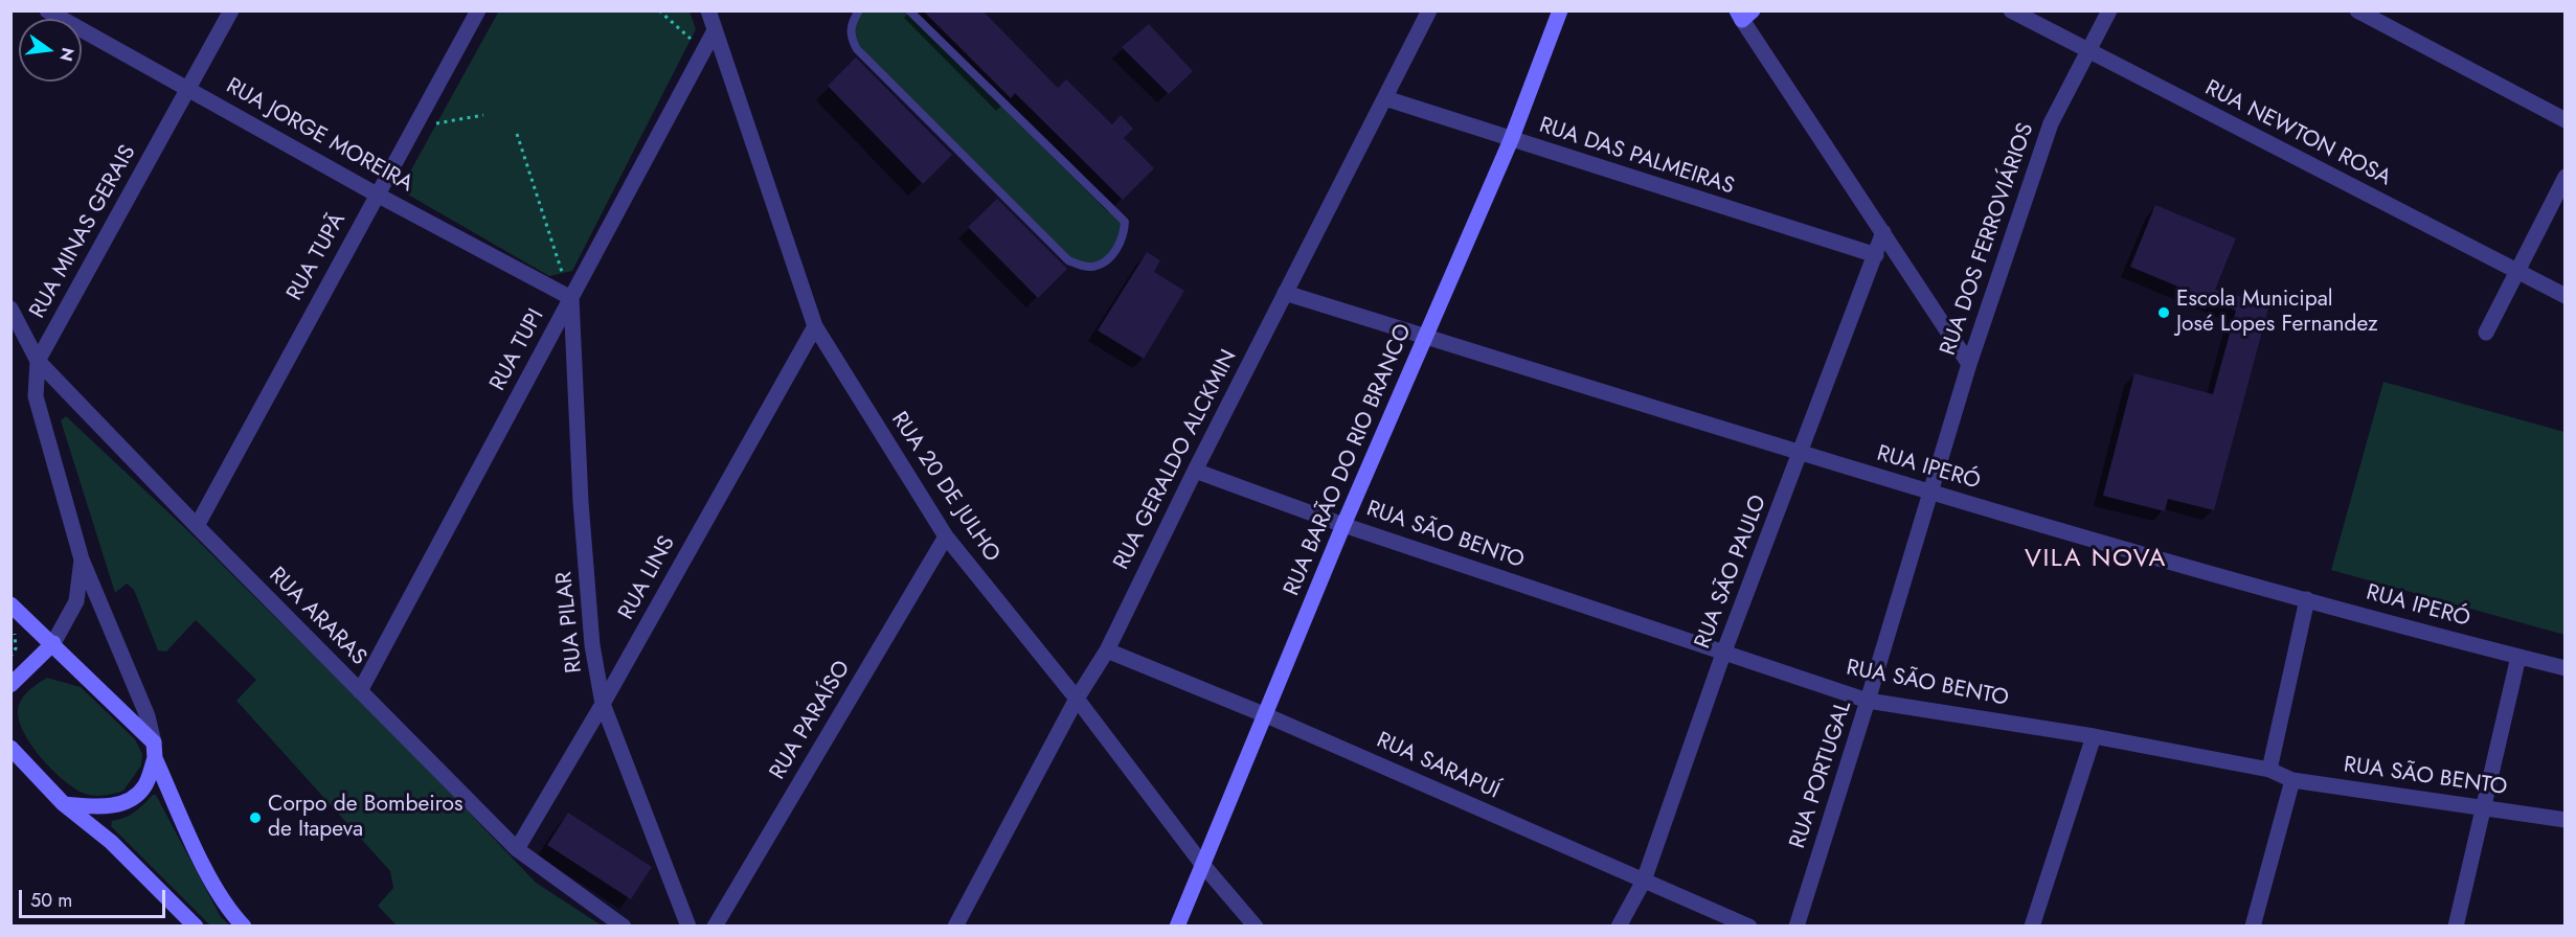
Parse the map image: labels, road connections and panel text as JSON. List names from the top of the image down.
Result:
{
  "streets": {
    "street": [
      "RUA NEWTON ROSA",
      "RUA JORGE MOREIRA",
      "RUA DAS PALMEIRAS",
      "RUA MINAS GERAIS",
      "RUA DOS FERROVIÁRIOS",
      "RUA TUPÃ",
      "RUA TUPI",
      "RUA GERALDO ALCKMIN",
      "RUA BARÃO DO RIO BRANCO",
      "RUA IPERÓ",
      "RUA 20 DE JULHO",
      "RUA SÃO BENTO",
      "RUA SÃO PAULO",
      "RUA LINS",
      "RUA ARARAS",
      "RUA PILAR",
      "RUA PARAÍSO",
      "RUA SARAPUÍ",
      "RUA PORTUGAL"
    ]
  },
  "crossings": [
    ["RUA NEWTON ROSA", "RUA DOS FERROVIÁRIOS"],
    ["RUA JORGE MOREIRA", "RUA MINAS GERAIS"],
    ["RUA JORGE MOREIRA", "RUA TUPÃ"],
    ["RUA JORGE MOREIRA", "RUA TUPI"],
    ["RUA JORGE MOREIRA", "RUA PILAR"],
    ["RUA DAS PALMEIRAS", "RUA GERALDO ALCKMIN"],
    ["RUA DAS PALMEIRAS", "RUA BARÃO DO RIO BRANCO"],
    ["RUA DAS PALMEIRAS", "RUA SÃO PAULO"],
    ["RUA MINAS GERAIS", "RUA ARARAS"],
    ["RUA DOS FERROVIÁRIOS", "RUA IPERÓ"],
    ["RUA DOS FERROVIÁRIOS", "RUA PORTUGAL"],
    ["RUA TUPÃ", "RUA ARARAS"],
    ["RUA TUPI", "RUA 20 DE JULHO"],
    ["RUA TUPI", "RUA ARARAS"],
    ["RUA TUPI", "RUA PILAR"],
    ["RUA GERALDO ALCKMIN", "RUA IPERÓ"],
    ["RUA GERALDO ALCKMIN", "RUA 20 DE JULHO"],
    ["RUA GERALDO ALCKMIN", "RUA SÃO BENTO"],
    ["RUA GERALDO ALCKMIN", "RUA SARAPUÍ"],
    ["RUA BARÃO DO RIO BRANCO", "RUA IPERÓ"],
    ["RUA BARÃO DO RIO BRANCO", "RUA 20 DE JULHO"],
    ["RUA BARÃO DO RIO BRANCO", "RUA SÃO BENTO"],
    ["RUA BARÃO DO RIO BRANCO", "RUA SARAPUÍ"],
    ["RUA IPERÓ", "RUA SÃO PAULO"],
    ["RUA IPERÓ", "RUA PORTUGAL"],
    ["RUA 20 DE JULHO", "RUA LINS"],
    ["RUA 20 DE JULHO", "RUA PARAÍSO"],
    ["RUA SÃO BENTO", "RUA SÃO PAULO"],
    ["RUA SÃO BENTO", "RUA PORTUGAL"],
    ["RUA SÃO PAULO", "RUA SARAPUÍ"],
    ["RUA LINS", "RUA ARARAS"],
    ["RUA LINS", "RUA PILAR"]
  ],
  "districts": ["VILA NOVA"],
  "places": ["Escola Municipal José Lopes Fernandez", "Corpo de Bombeiros de Itapeva"],
  "scale_bar": "50 m",
  "north": "right"
}
